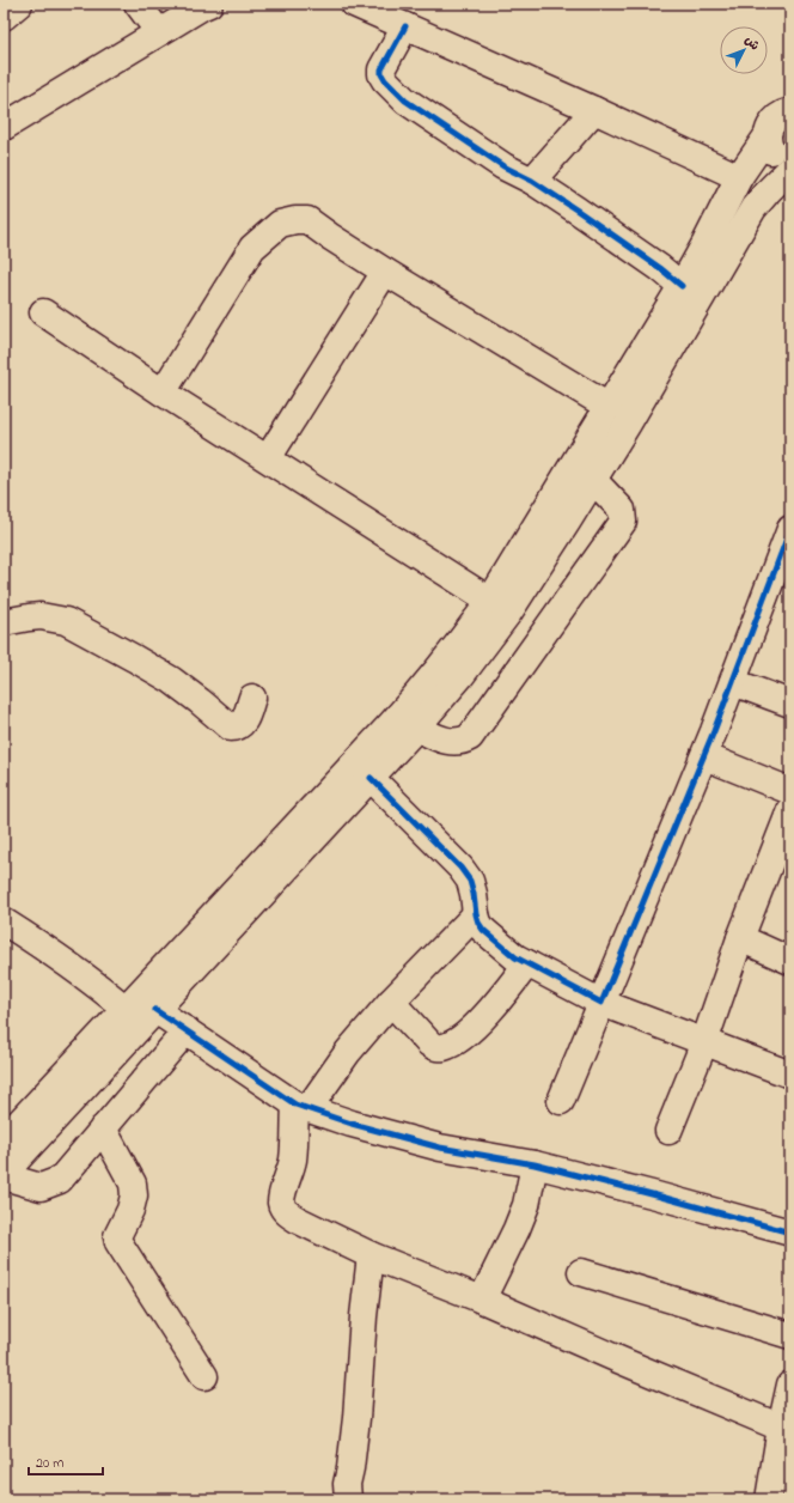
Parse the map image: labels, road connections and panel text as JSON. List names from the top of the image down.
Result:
{
  "scale_bar": "20 m",
  "north": "top right"
}
